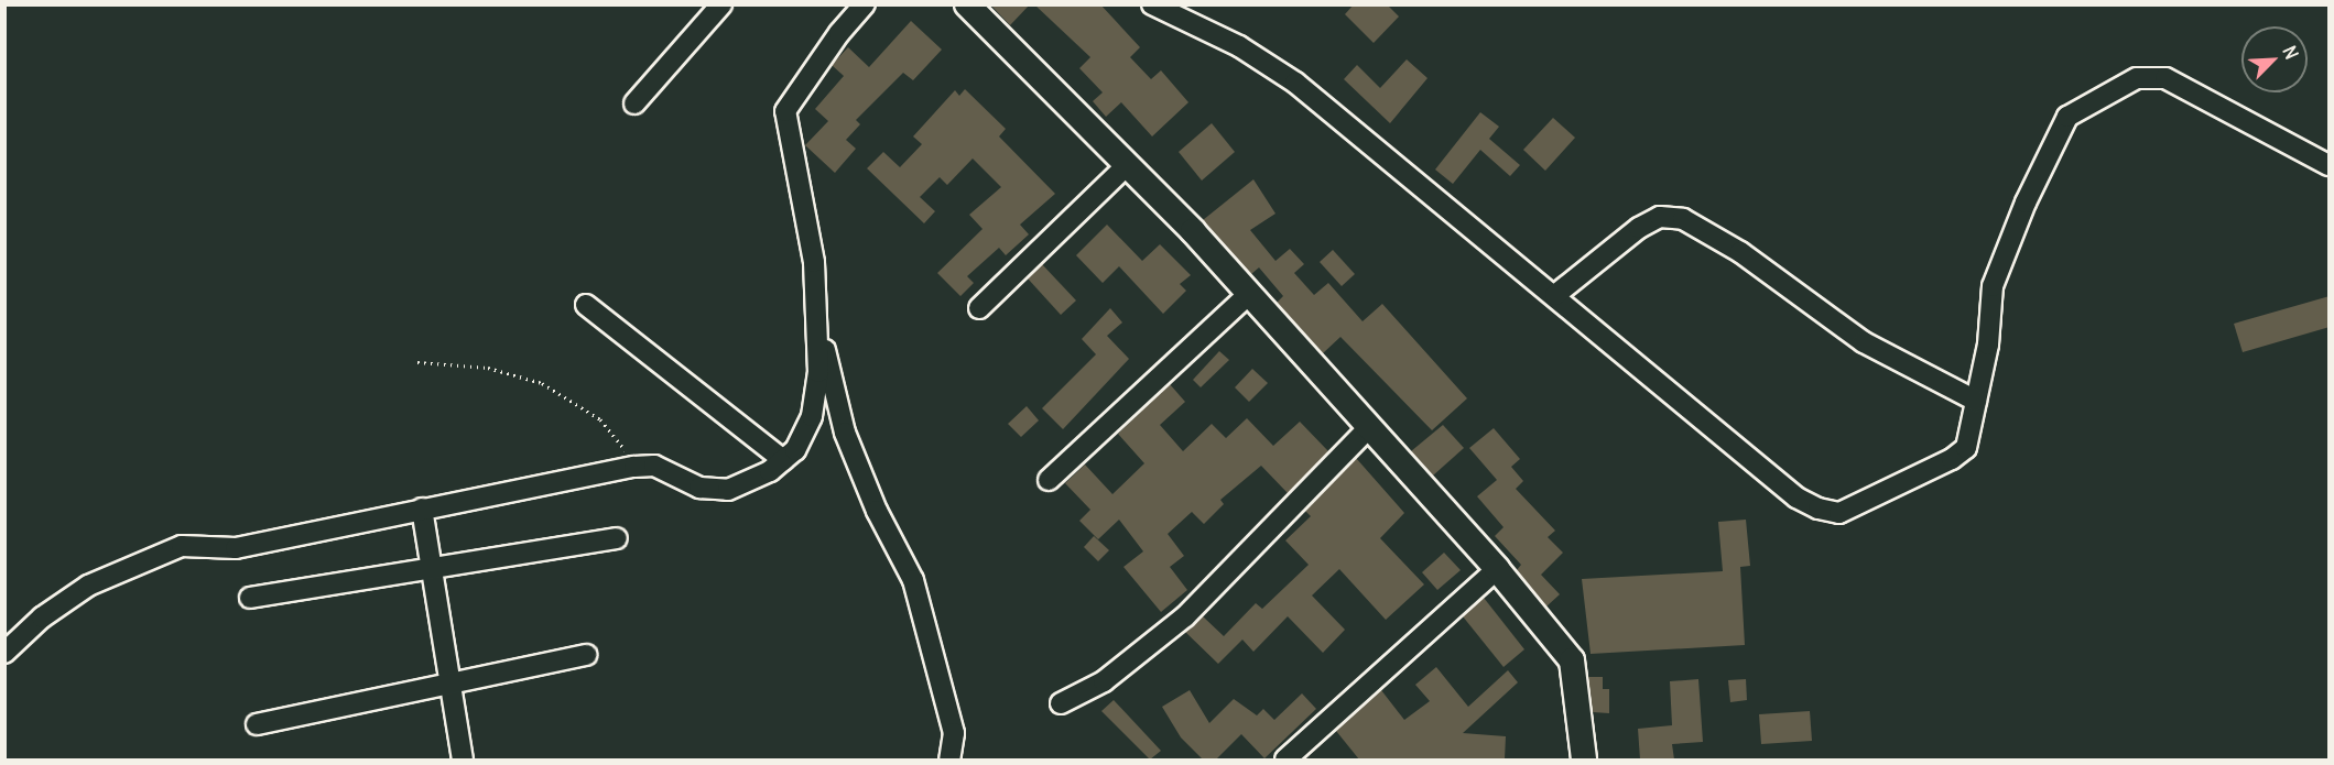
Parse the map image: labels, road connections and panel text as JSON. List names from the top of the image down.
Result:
{
  "north": "top right"
}
